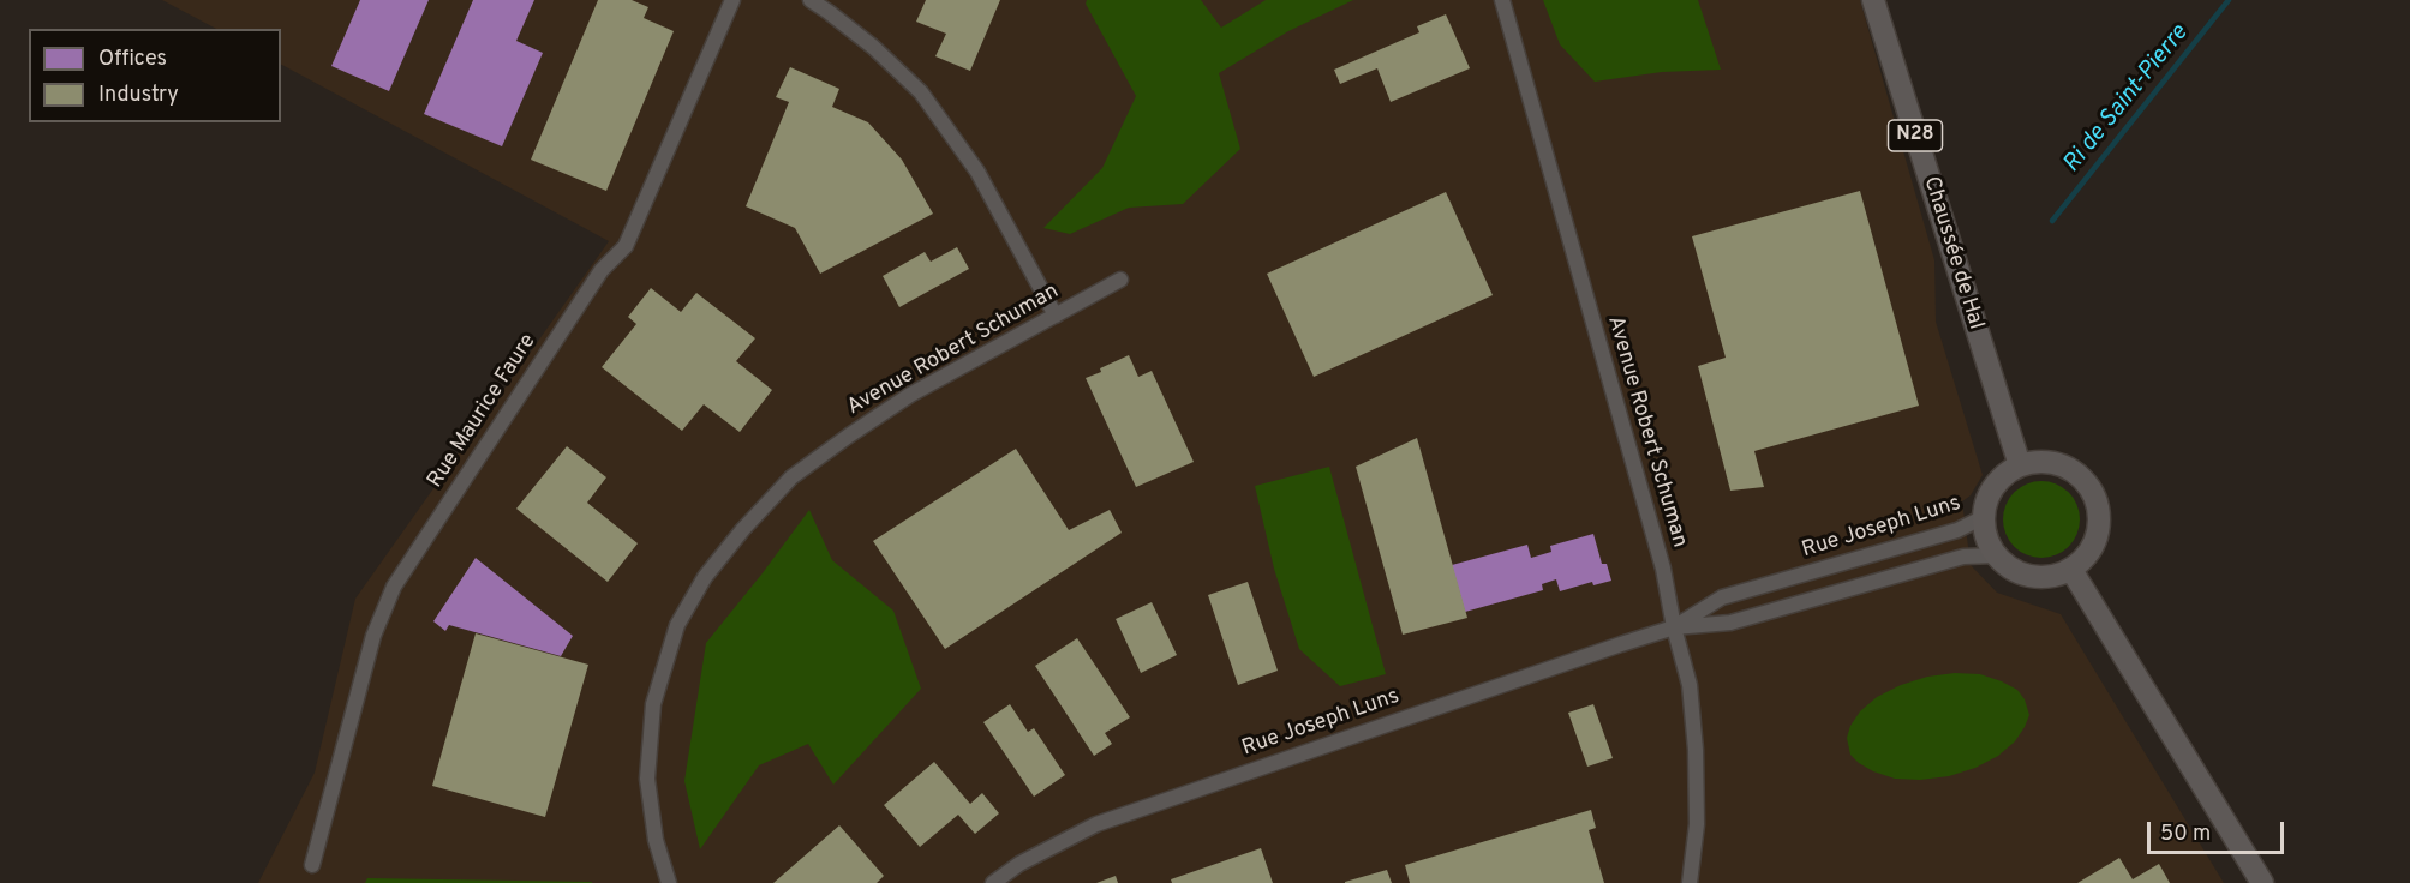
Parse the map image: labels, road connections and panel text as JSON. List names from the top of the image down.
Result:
{
  "streets": {
    "main road": ["N28", "Chaussée de Hal"],
    "street": ["Avenue Robert Schuman", "Rue Maurice Faure", "Rue Joseph Luns"]
  },
  "crossings": [
    ["Chaussée de Hal", "Rue Joseph Luns"],
    ["Avenue Robert Schuman", "Rue Joseph Luns"]
  ],
  "water": ["Ri de Saint-Pierre"],
  "legend": ["Offices", "Industry"],
  "scale_bar": "50 m"
}
